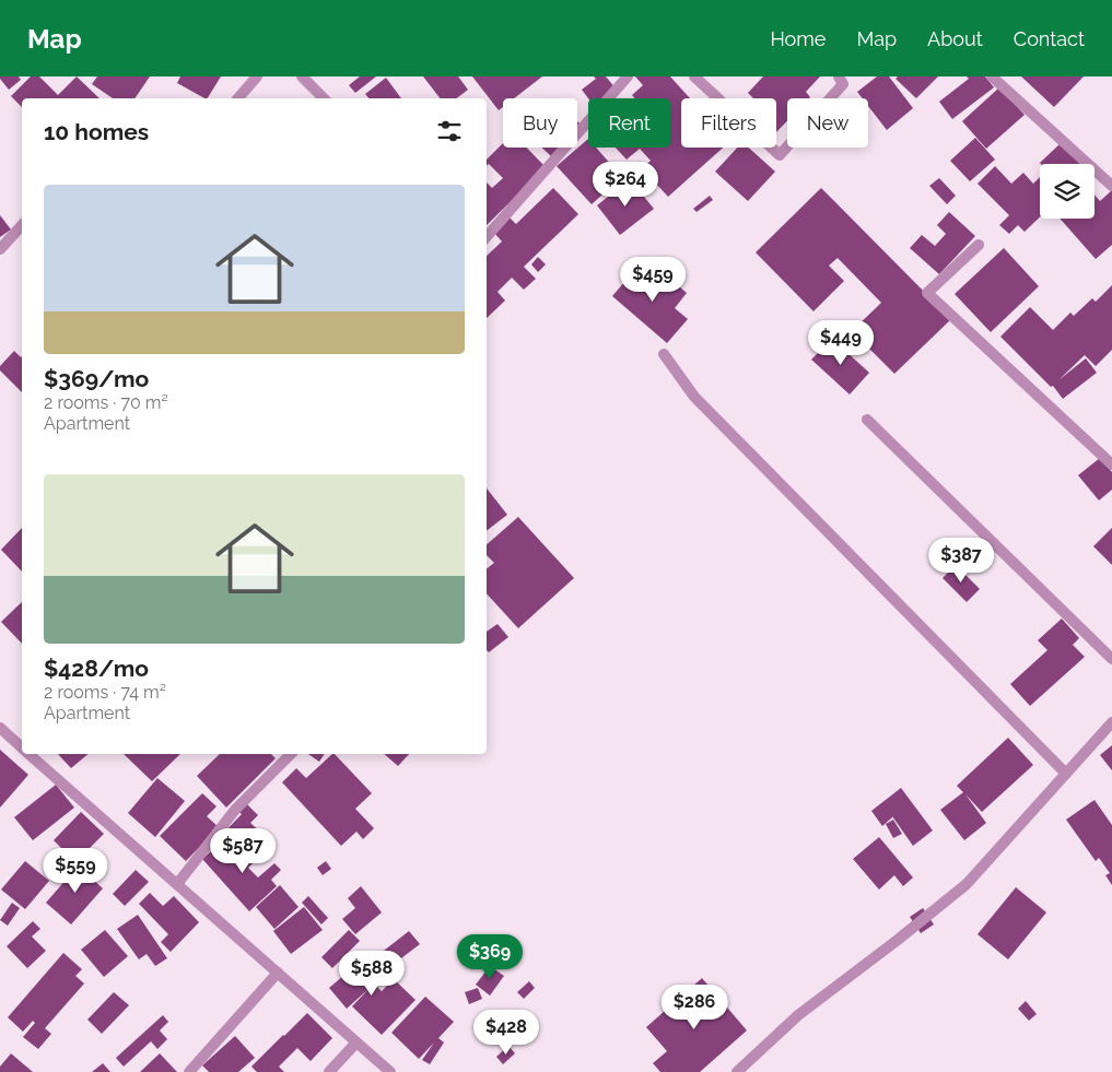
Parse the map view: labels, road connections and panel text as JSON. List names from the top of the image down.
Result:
{
  "page": {
    "header": "Map",
    "nav": [
      "Home",
      "Map",
      "About",
      "Contact"
    ],
    "chip": [
      "Buy",
      "Rent",
      "Filters",
      "New"
    ],
    "heading": "10 homes",
    "price": [
      "$264",
      "$459",
      "$449",
      "$387",
      "$587",
      "$559",
      "$369",
      "$588",
      "$286",
      "$428"
    ],
    "list": [
      {
        "name": "$369/mo",
        "note": "2 rooms · 70 m² · Apartment"
      },
      {
        "name": "$428/mo",
        "note": "2 rooms · 74 m² · Apartment"
      }
    ]
  }
}
